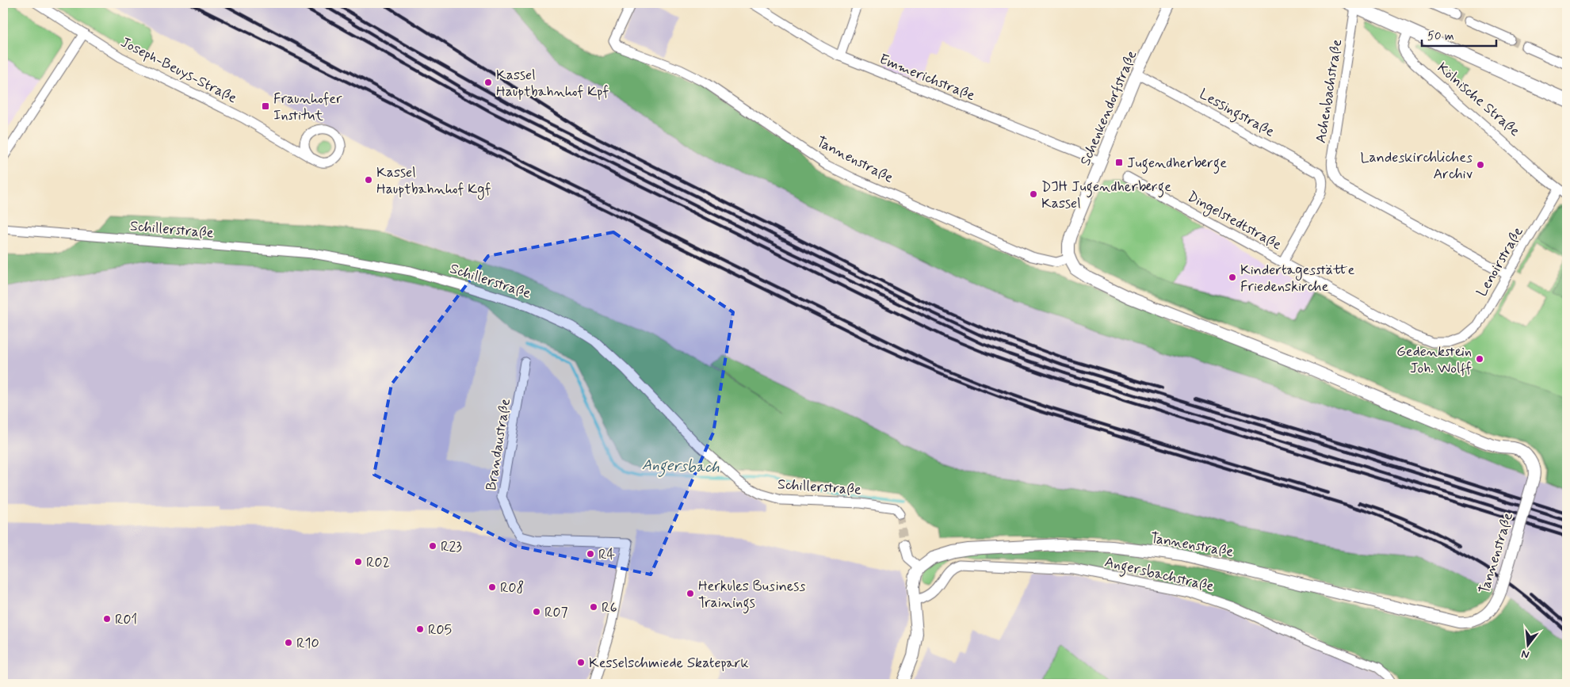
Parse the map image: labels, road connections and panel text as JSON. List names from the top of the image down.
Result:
{
  "streets": {
    "street": [
      "Joseph-Beuys-Straße",
      "Emmerichstraße",
      "Achenbachstraße",
      "Kölnische Straße",
      "Schenkendorfstraße",
      "Lessingstraße",
      "Tannenstraße",
      "Dingelstedtstraße",
      "Schillerstraße",
      "Lenoirstraße",
      "Brandaustraße",
      "Angersbachstraße"
    ]
  },
  "crossings": [
    ["Emmerichstraße", "Schenkendorfstraße"],
    ["Achenbachstraße", "Lenoirstraße"],
    ["Kölnische Straße", "Lenoirstraße"],
    ["Schenkendorfstraße", "Lessingstraße"],
    ["Schenkendorfstraße", "Tannenstraße"],
    ["Lessingstraße", "Dingelstedtstraße"],
    ["Dingelstedtstraße", "Lenoirstraße"]
  ],
  "water": ["Angersbach"],
  "places": {
    "other": [
      "Kassel Hauptbahnhof Kpf",
      "Landeskirchliches Archiv",
      "Kassel Hauptbahnhof Kgf",
      "DJH Jugendherberge Kassel",
      "Kindertagesstätte Friedenskirche",
      "Gedenkstein Joh. Wolff",
      "R23",
      "R4",
      "R02",
      "R08",
      "Herkules Business Trainings",
      "R6",
      "R07",
      "R01",
      "R05",
      "R10",
      "Kesselschmiede Skatepark"
    ],
    "transit": ["Fraunhofer Institut", "Jugendherberge"]
  },
  "scale_bar": "50 m",
  "north": "bottom"
}
